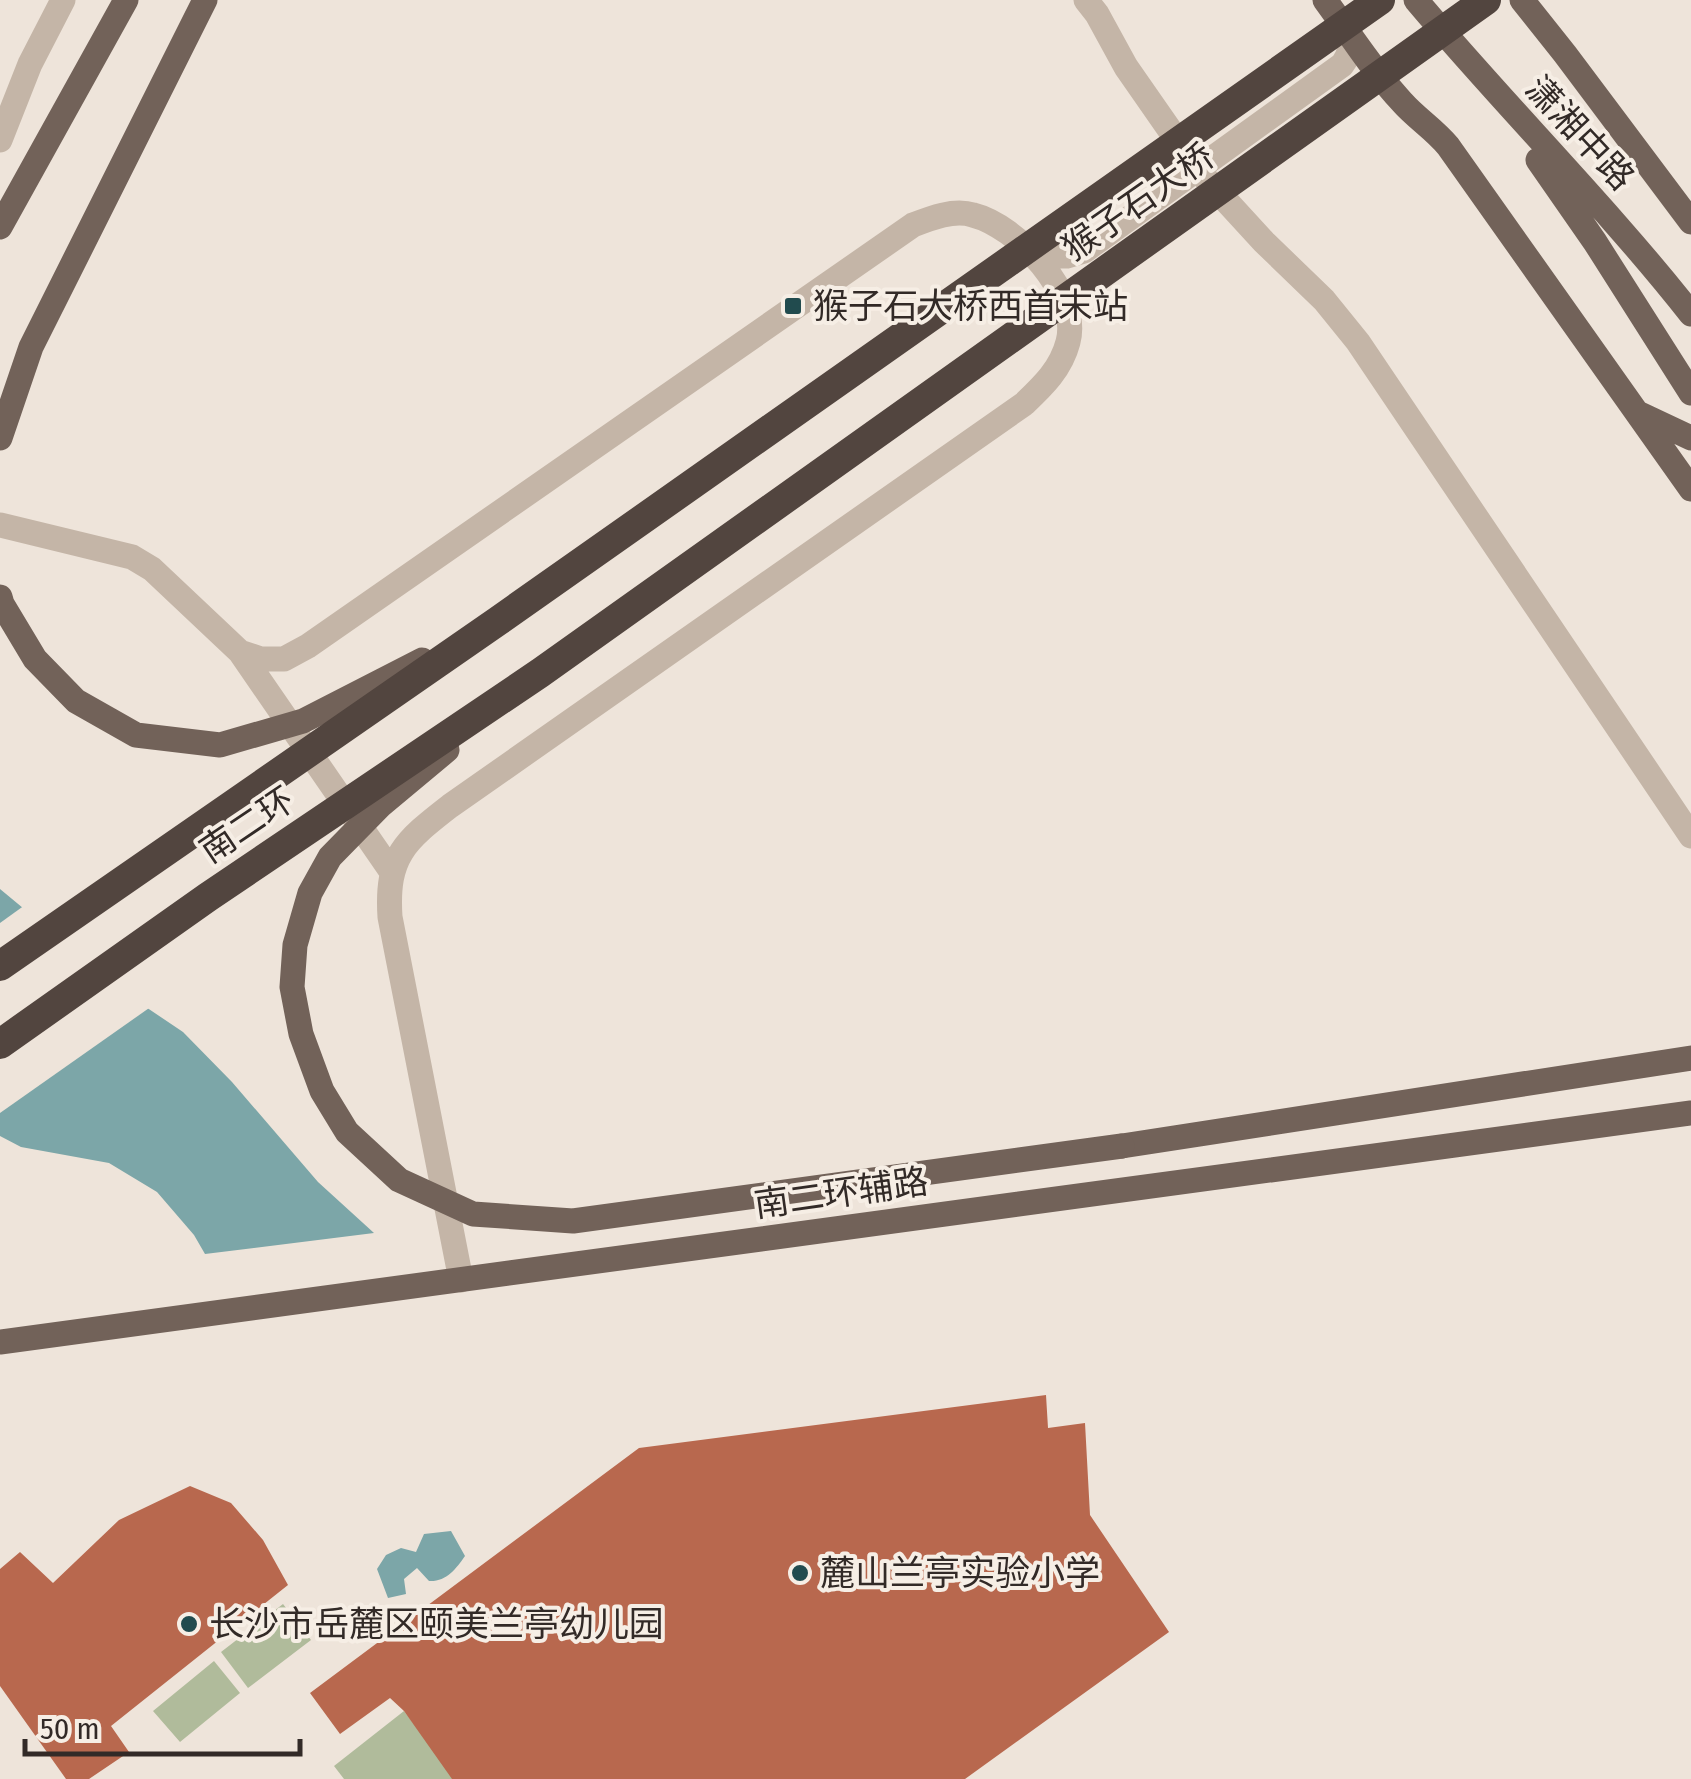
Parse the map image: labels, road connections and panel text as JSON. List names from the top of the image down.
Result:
{
  "streets": {
    "highway": ["猴子石大桥", "南二环"],
    "main road": ["潇湘中路", "南二环辅路"]
  },
  "crossings": [
    ["猴子石大桥", "南二环"]
  ],
  "places": {
    "transit": ["猴子石大桥西首末站"],
    "other": ["麓山兰亭实验小学", "长沙市岳麓区颐美兰亭幼儿园"]
  },
  "scale_bar": "50 m"
}
